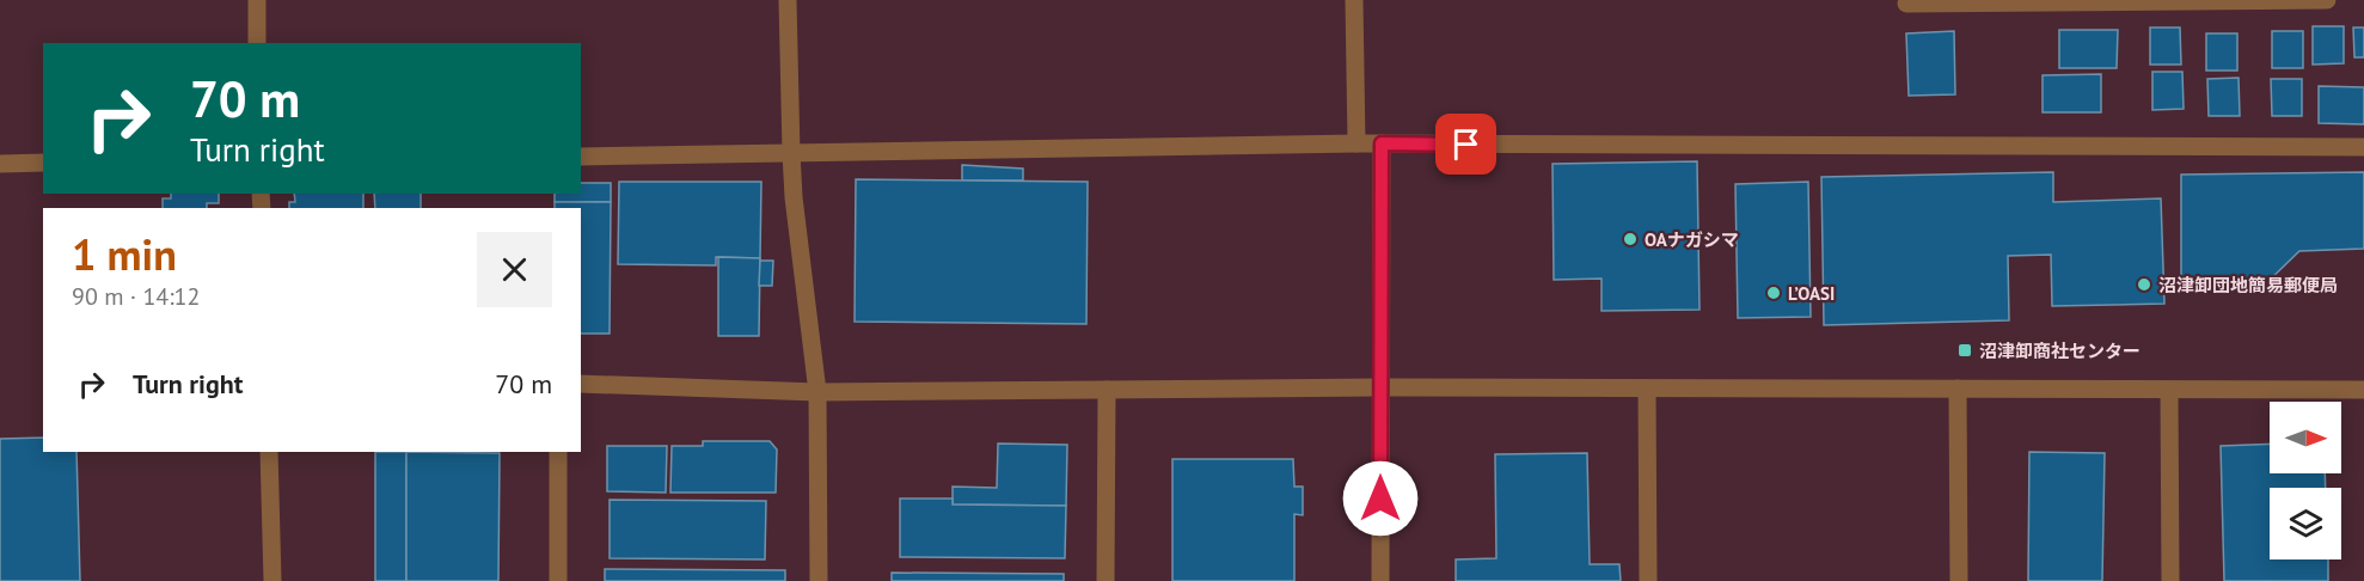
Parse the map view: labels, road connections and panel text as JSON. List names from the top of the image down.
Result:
{
  "places": {
    "other": ["OAナガシマ", "沼津卸団地簡易郵便局", "L’OASI"],
    "transit": ["沼津卸商社センター"]
  },
  "north": "right",
  "page": {
    "turn": ["70 m", "Turn right"],
    "heading": ["1 min", "90 m · 14:12"],
    "list": [
      {
        "name": "Turn right",
        "value": "70 m"
      }
    ]
  }
}
